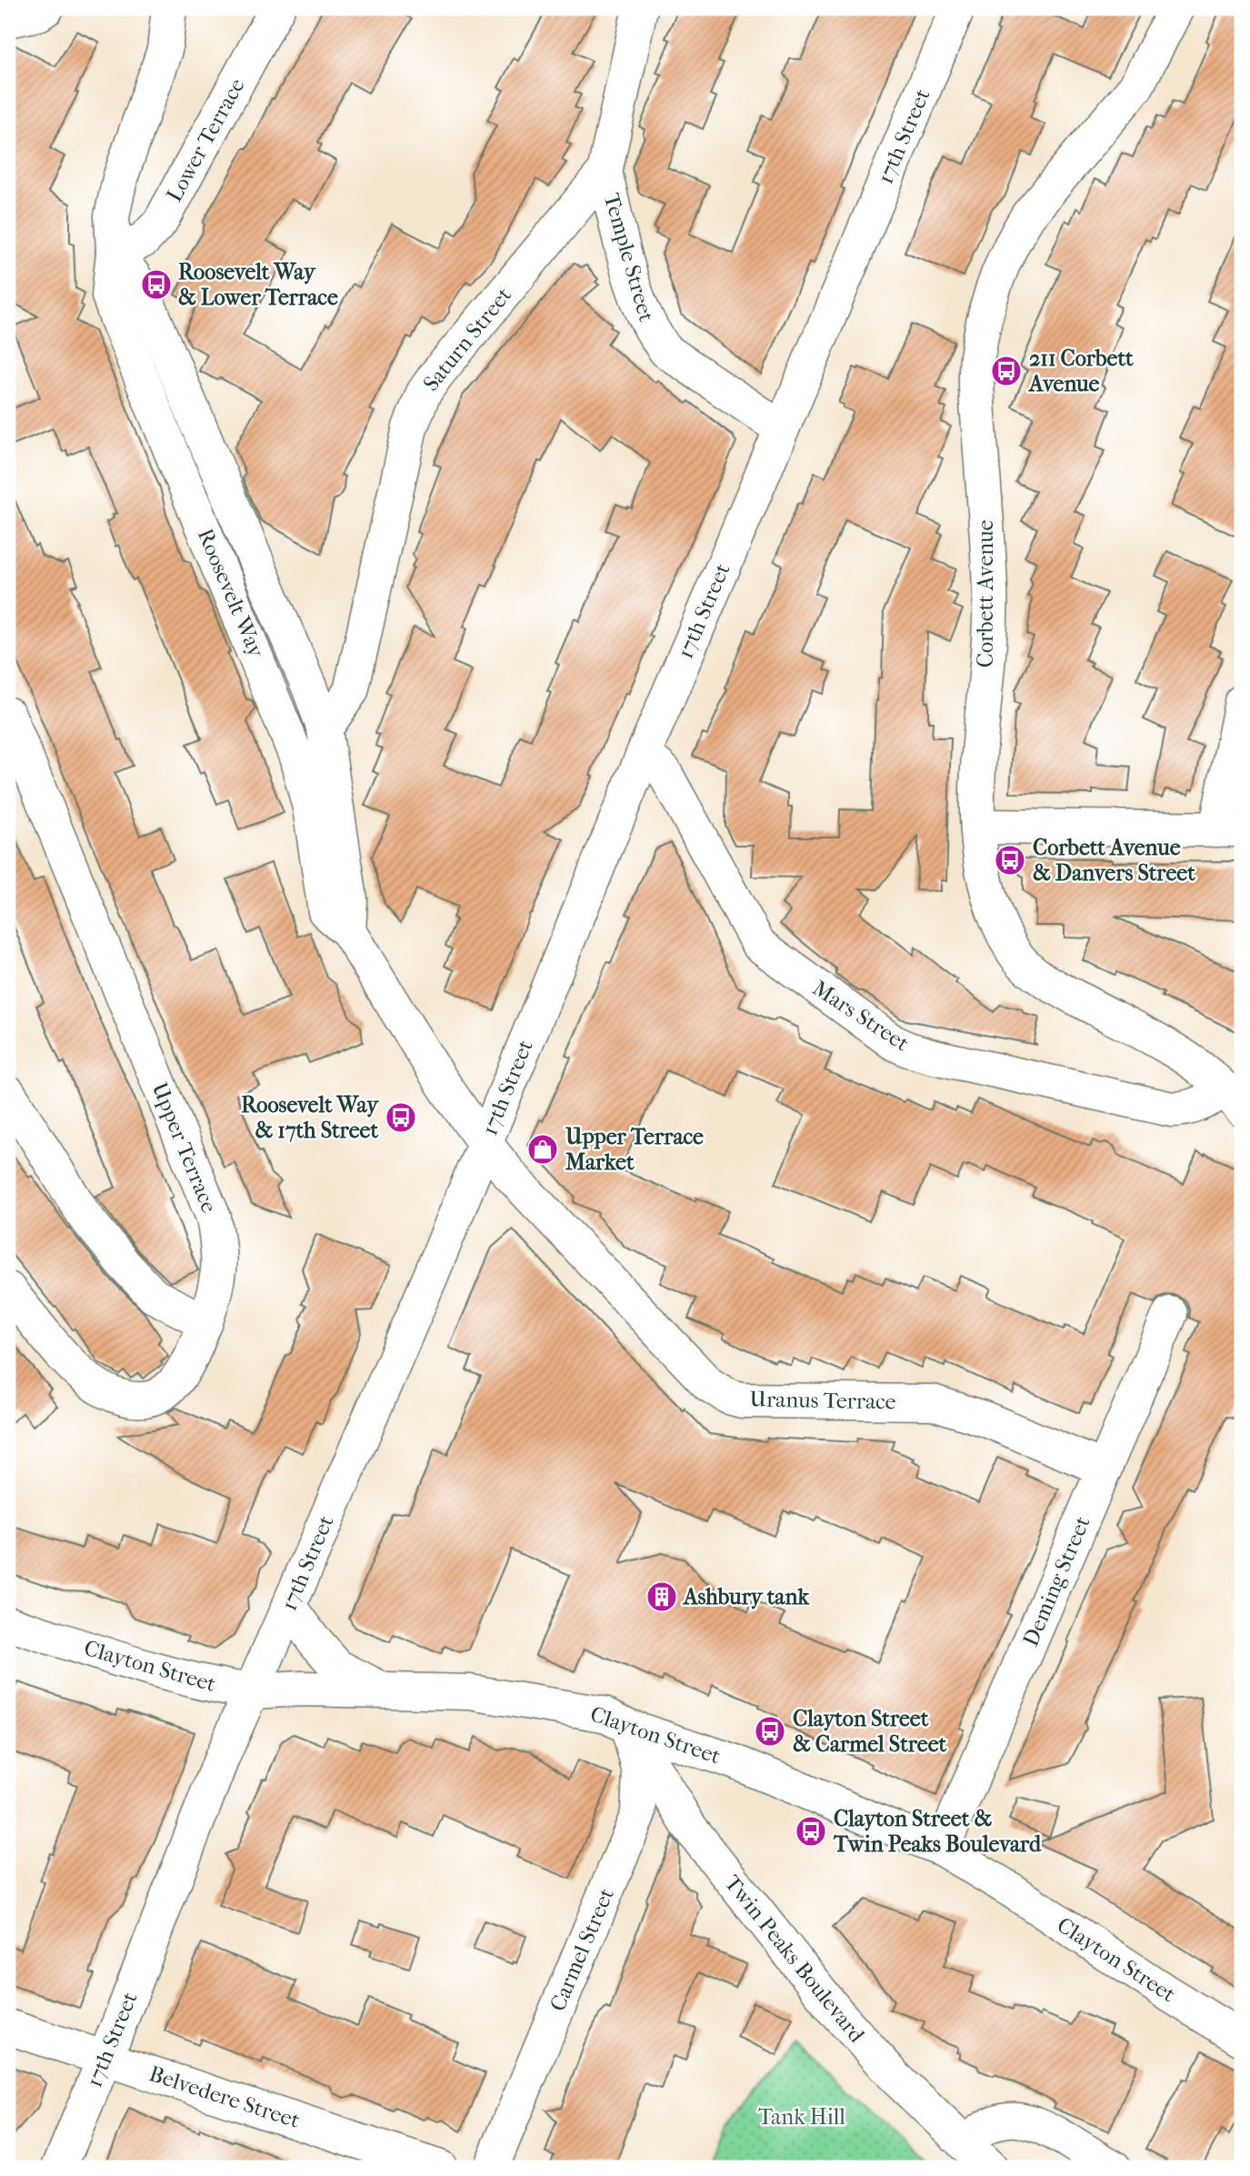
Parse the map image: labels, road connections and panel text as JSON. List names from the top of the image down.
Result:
{
  "streets": {
    "street": [
      "17th Street",
      "Lower Terrace",
      "Temple Street",
      "Saturn Street",
      "Roosevelt Way",
      "Corbett Avenue",
      "Mars Street",
      "Upper Terrace",
      "Uranus Terrace",
      "Deming Street",
      "Clayton Street",
      "Carmel Street",
      "Twin Peaks Boulevard",
      "Belvedere Street"
    ]
  },
  "crossings": [
    ["17th Street", "Temple Street"],
    ["17th Street", "Roosevelt Way"],
    ["17th Street", "Mars Street"],
    ["17th Street", "Uranus Terrace"],
    ["17th Street", "Clayton Street"],
    ["17th Street", "Belvedere Street"],
    ["Lower Terrace", "Roosevelt Way"],
    ["Temple Street", "Saturn Street"],
    ["Saturn Street", "Roosevelt Way"],
    ["Roosevelt Way", "Uranus Terrace"],
    ["Corbett Avenue", "Mars Street"],
    ["Uranus Terrace", "Deming Street"],
    ["Deming Street", "Clayton Street"],
    ["Clayton Street", "Carmel Street"],
    ["Clayton Street", "Twin Peaks Boulevard"],
    ["Carmel Street", "Twin Peaks Boulevard"]
  ],
  "parks": ["Tank Hill"],
  "places": {
    "bus stop": [
      "Roosevelt Way & Lower Terrace",
      "211 Corbett Avenue",
      "Corbett Avenue & Danvers Street",
      "Roosevelt Way & 17th Street",
      "Clayton Street & Carmel Street",
      "Clayton Street & Twin Peaks Boulevard"
    ],
    "shop": ["Upper Terrace Market"],
    "building": ["Ashbury tank"]
  }
}
